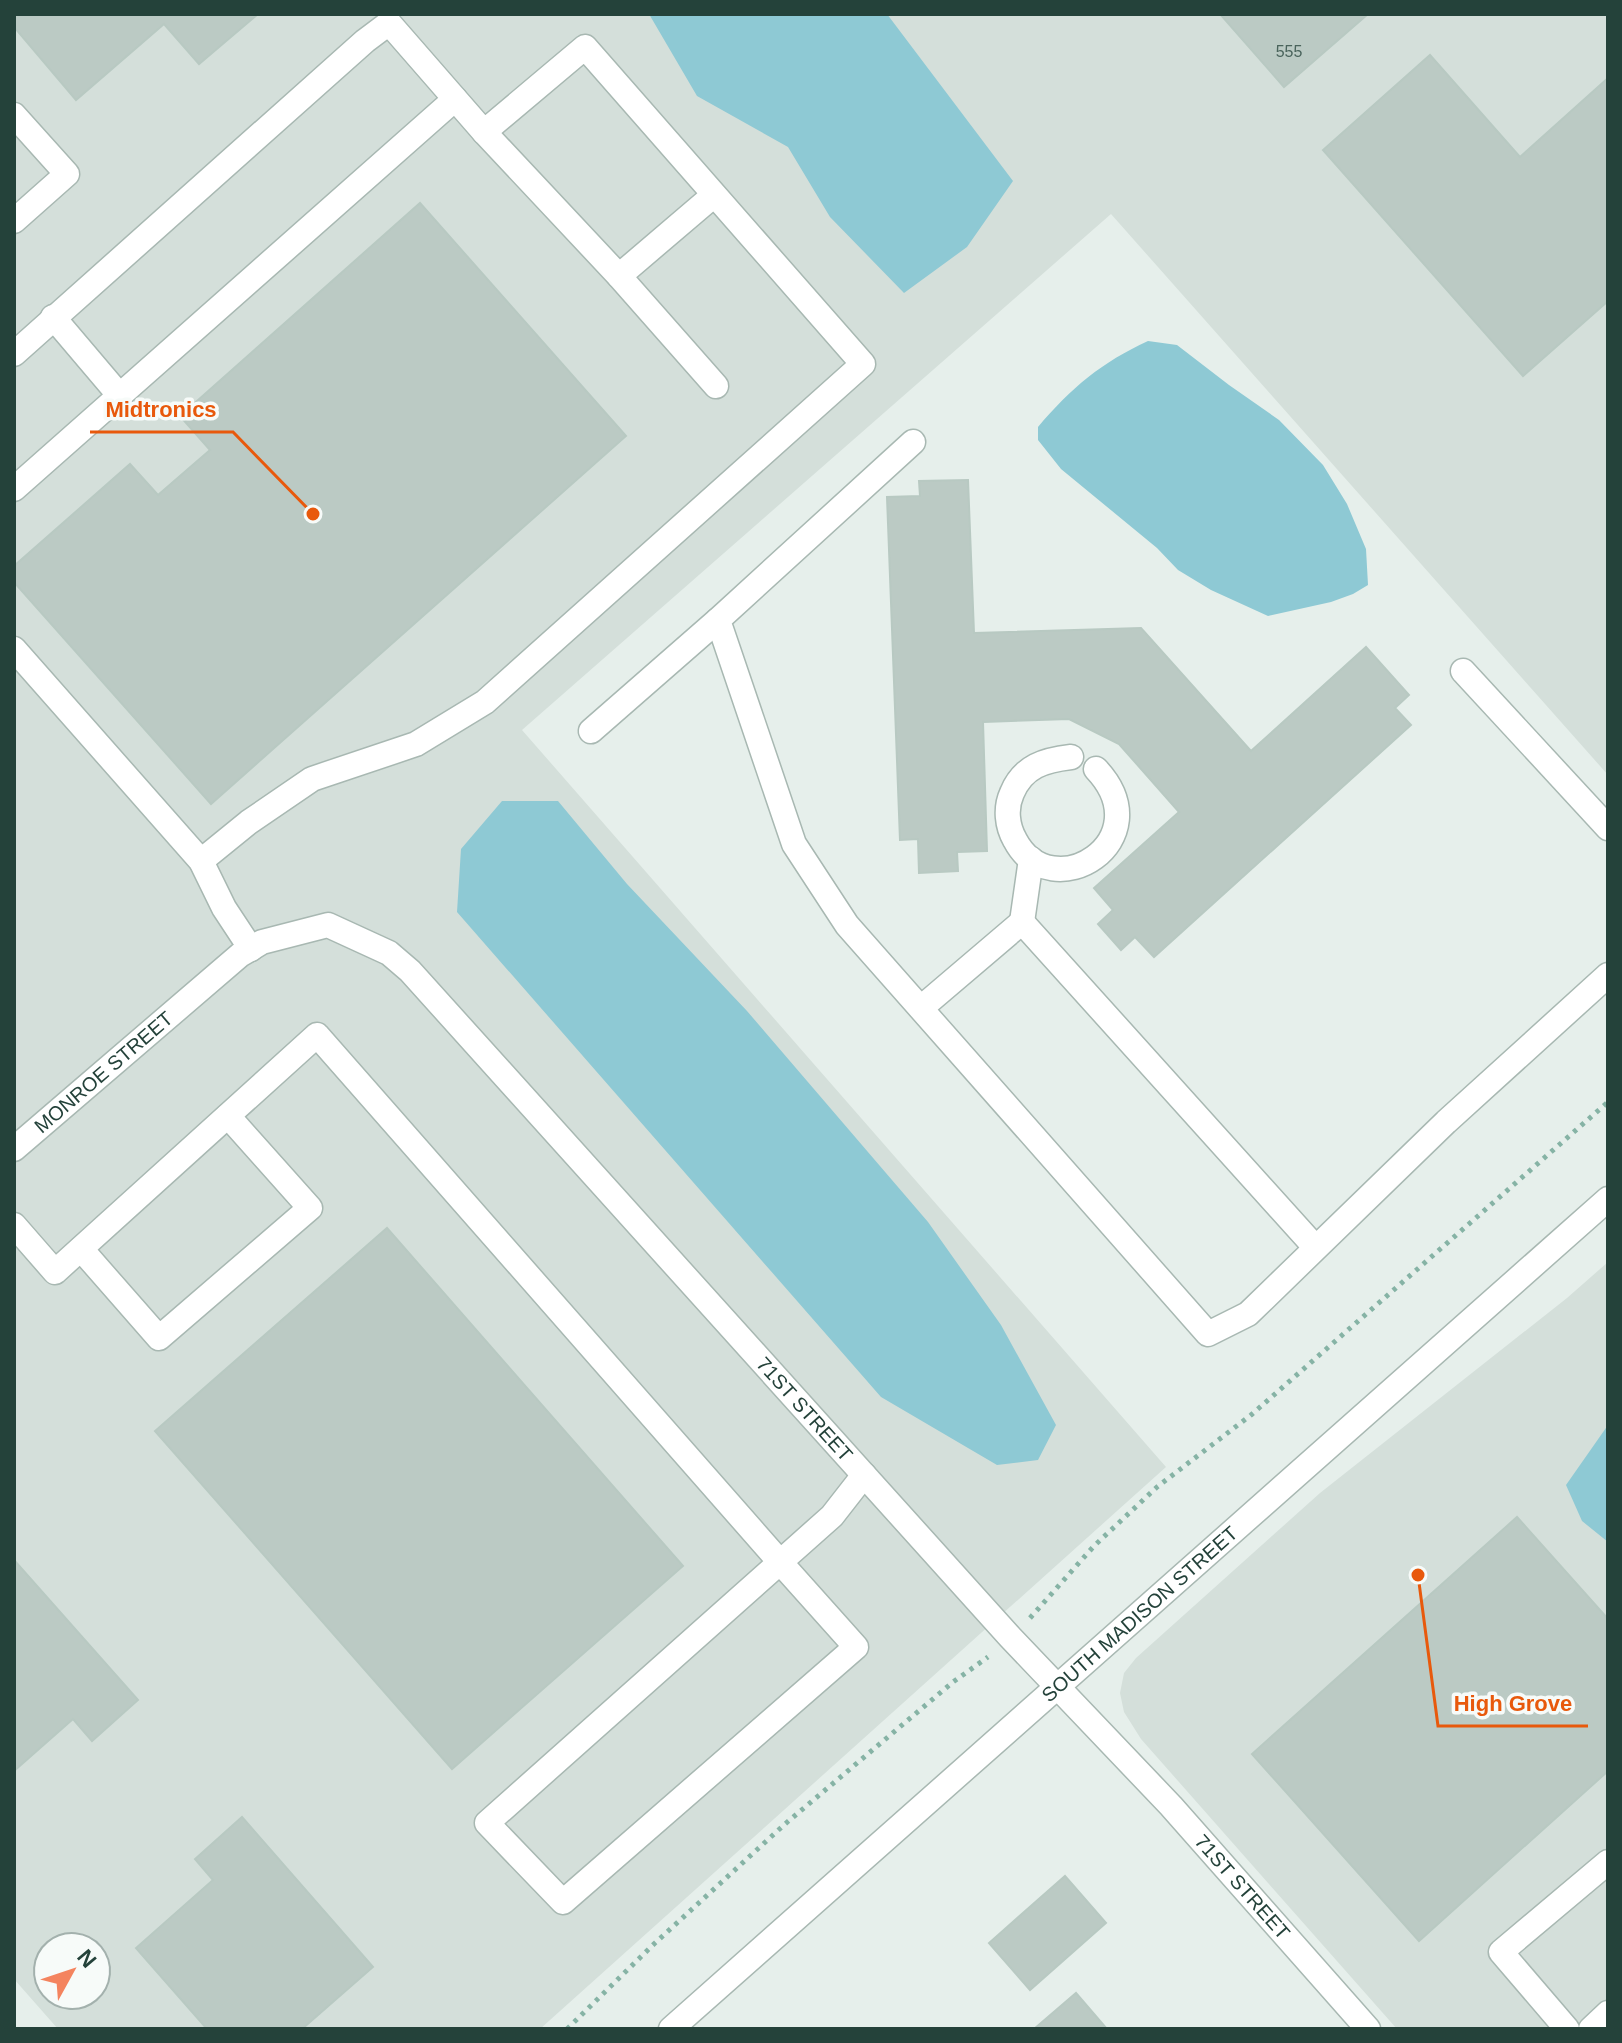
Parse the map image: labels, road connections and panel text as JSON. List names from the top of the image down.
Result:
{
  "streets": {
    "street": ["MONROE STREET", "71ST STREET", "SOUTH MADISON STREET"]
  },
  "crossings": [
    ["MONROE STREET", "71ST STREET"],
    ["71ST STREET", "SOUTH MADISON STREET"]
  ],
  "places": ["Midtronics", "High Grove"],
  "house_numbers": ["555"],
  "north": "top right"
}
